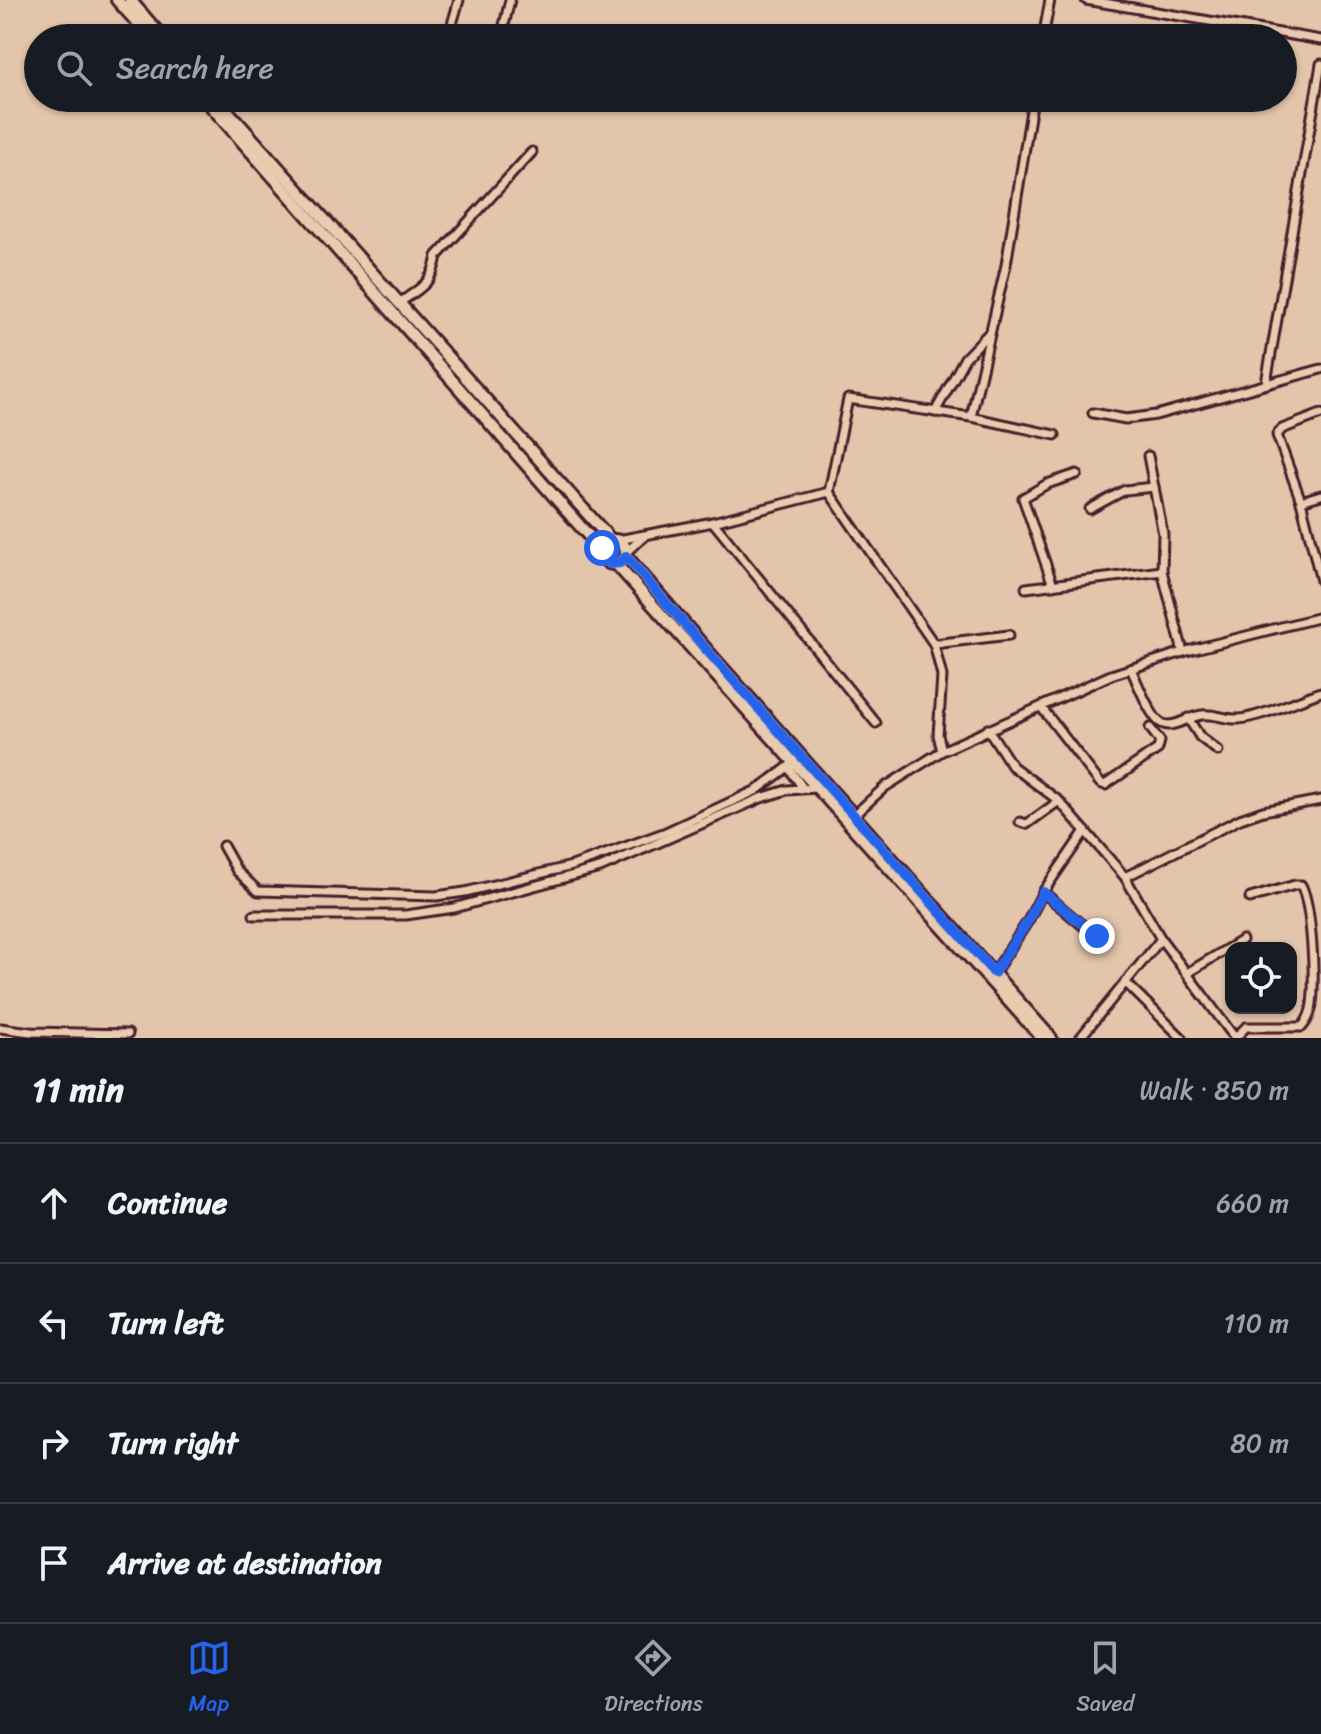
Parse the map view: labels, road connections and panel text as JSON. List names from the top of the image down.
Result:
{
  "page": {
    "search": "Search here",
    "heading": ["11 min", "Walk · 850 m"],
    "list": [
      ["Continue", "660 m"],
      ["Turn left", "110 m"],
      ["Turn right", "80 m"],
      "Arrive at destination"
    ],
    "nav": ["Map", "Directions", "Saved"]
  }
}
